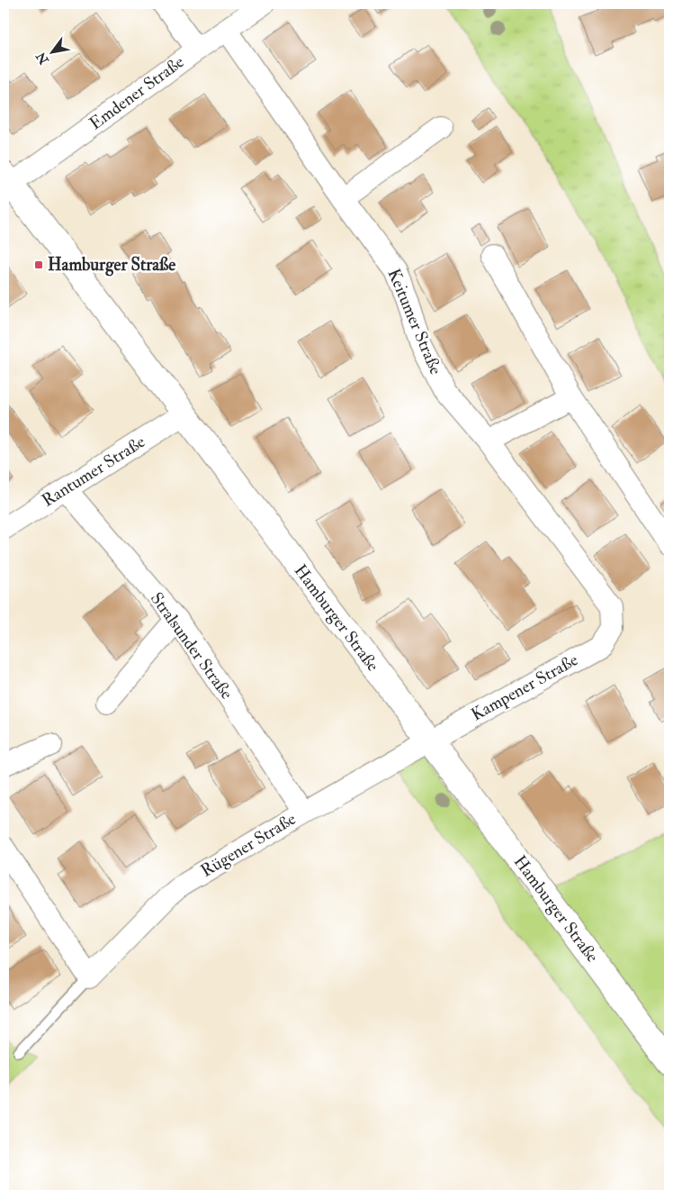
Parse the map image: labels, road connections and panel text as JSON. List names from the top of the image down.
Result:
{
  "streets": {
    "street": [
      "Emdener Straße",
      "Keitumer Straße",
      "Rantumer Straße",
      "Hamburger Straße",
      "Stralsunder Straße",
      "Kampener Straße",
      "Rügener Straße"
    ]
  },
  "crossings": [
    ["Emdener Straße", "Keitumer Straße"],
    ["Emdener Straße", "Hamburger Straße"],
    ["Keitumer Straße", "Kampener Straße"],
    ["Rantumer Straße", "Hamburger Straße"],
    ["Rantumer Straße", "Stralsunder Straße"],
    ["Hamburger Straße", "Kampener Straße"],
    ["Hamburger Straße", "Rügener Straße"],
    ["Stralsunder Straße", "Rügener Straße"],
    ["Kampener Straße", "Rügener Straße"]
  ],
  "places": {
    "transit": ["Hamburger Straße"]
  },
  "north": "bottom left"
}
